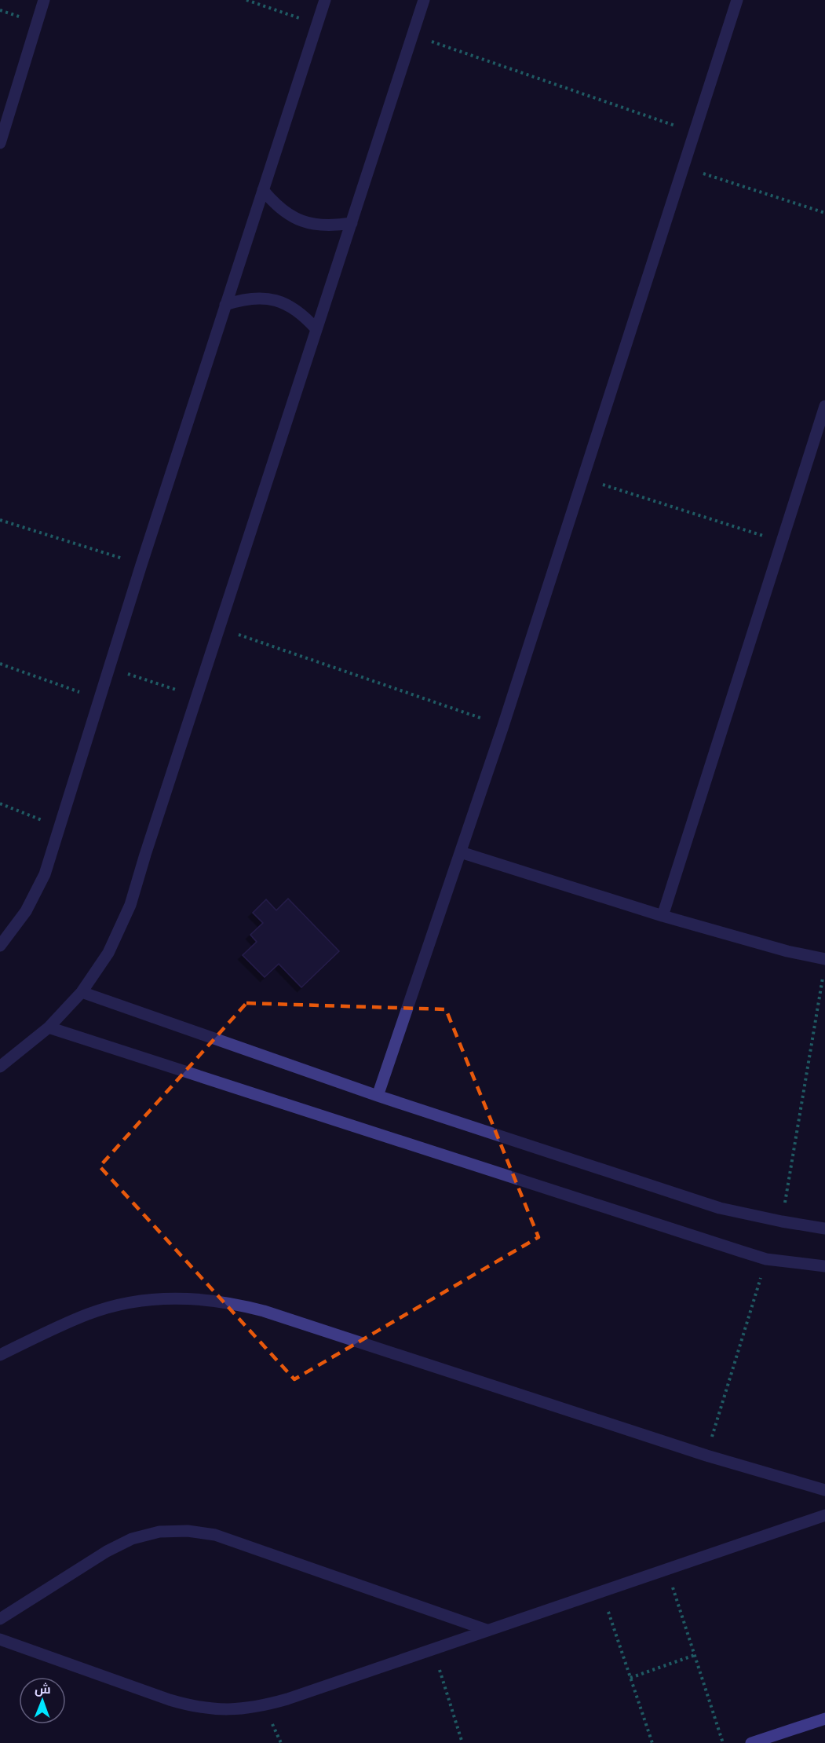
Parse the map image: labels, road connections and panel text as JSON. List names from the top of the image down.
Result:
{
  "north": "top"
}
